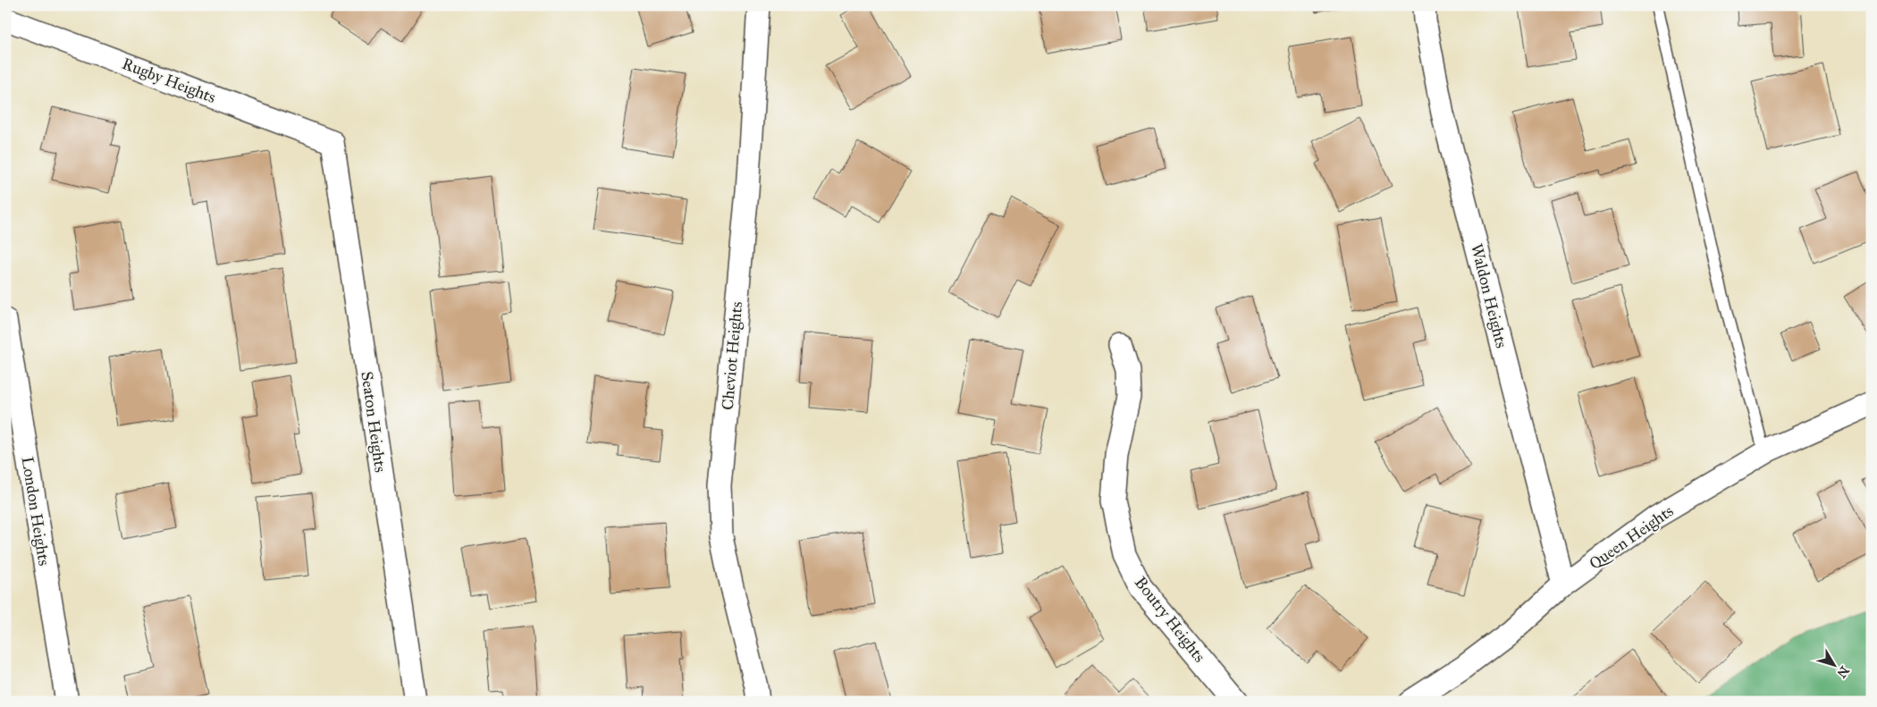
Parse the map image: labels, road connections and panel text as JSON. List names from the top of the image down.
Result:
{
  "streets": {
    "street": [
      "Rugby Heights",
      "Waldon Heights",
      "Cheviot Heights",
      "Seaton Heights",
      "London Heights",
      "Queen Heights",
      "Boutry Heights"
    ]
  },
  "crossings": [
    ["Rugby Heights", "Seaton Heights"],
    ["Waldon Heights", "Queen Heights"]
  ],
  "north": "bottom right"
}
